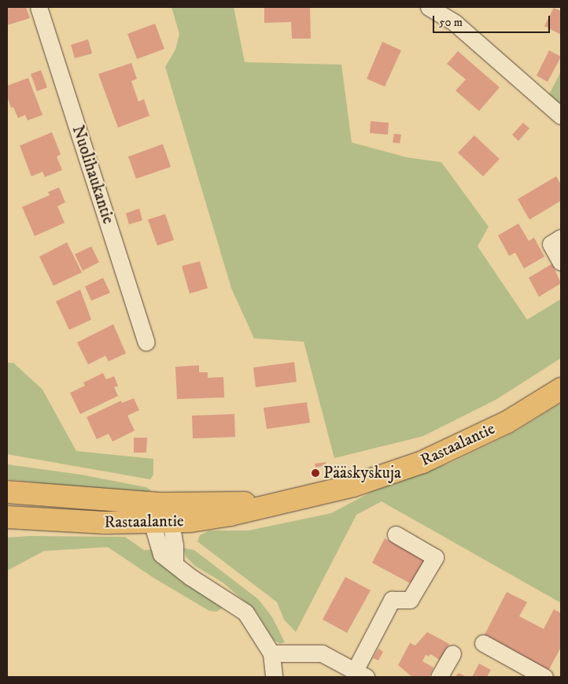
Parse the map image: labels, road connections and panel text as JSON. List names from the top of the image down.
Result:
{
  "streets": {
    "main road": ["Rastaalantie"],
    "street": ["Nuolihaukantie"]
  },
  "places": ["Pääskyskuja"],
  "scale_bar": "50 m"
}
